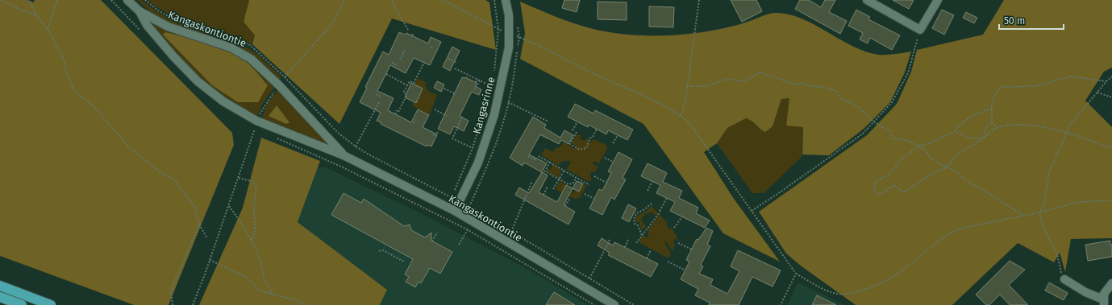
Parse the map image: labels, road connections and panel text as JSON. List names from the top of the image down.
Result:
{
  "streets": {
    "street": ["Kangaskontiontie", "Kangasrinne"]
  },
  "crossings": [
    ["Kangaskontiontie", "Kangasrinne"]
  ],
  "scale_bar": "50 m"
}
